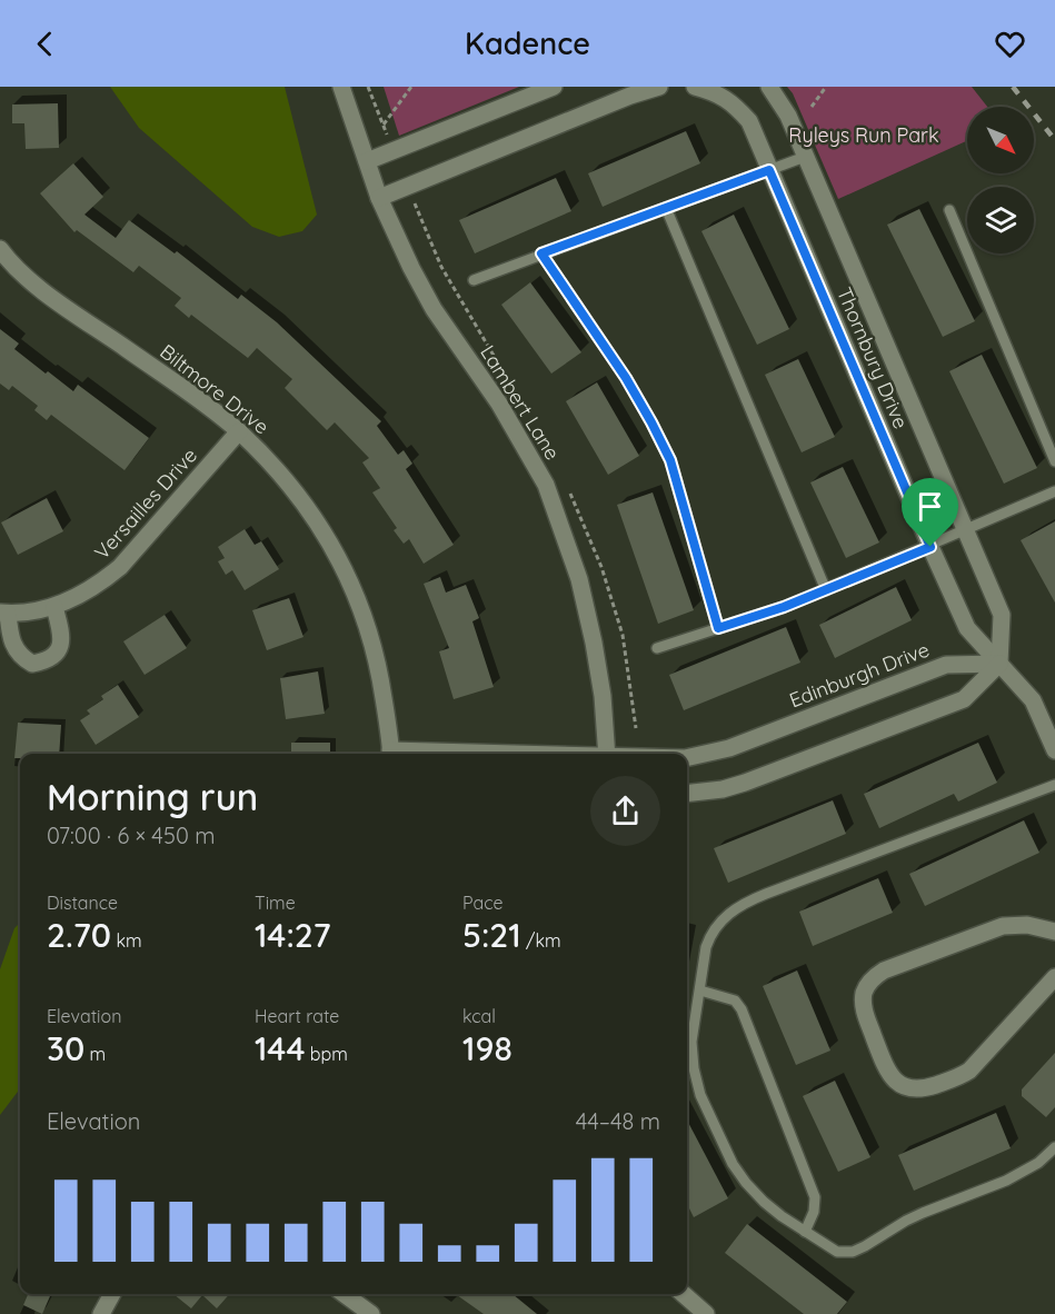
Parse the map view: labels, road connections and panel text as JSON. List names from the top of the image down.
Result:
{
  "streets": {
    "street": [
      "Thornbury Drive",
      "Biltmore Drive",
      "Lambert Lane",
      "Versailles Drive",
      "Edinburgh Drive"
    ]
  },
  "crossings": [
    ["Thornbury Drive", "Edinburgh Drive"],
    ["Biltmore Drive", "Versailles Drive"]
  ],
  "parks": ["Ryleys Run Park"],
  "north": "bottom right",
  "page": {
    "header": "Kadence",
    "heading": ["Morning run", "07:00 · 6 × 450 m"],
    "stats": [
      ["Distance", "2.70 km"],
      ["Time", "14:27"],
      ["Pace", "5:21 /km"],
      ["Elevation", "30 m"],
      ["Heart rate", "144 bpm"],
      ["kcal", "198"]
    ],
    "chart": ["Elevation", "44–48 m"]
  }
}
